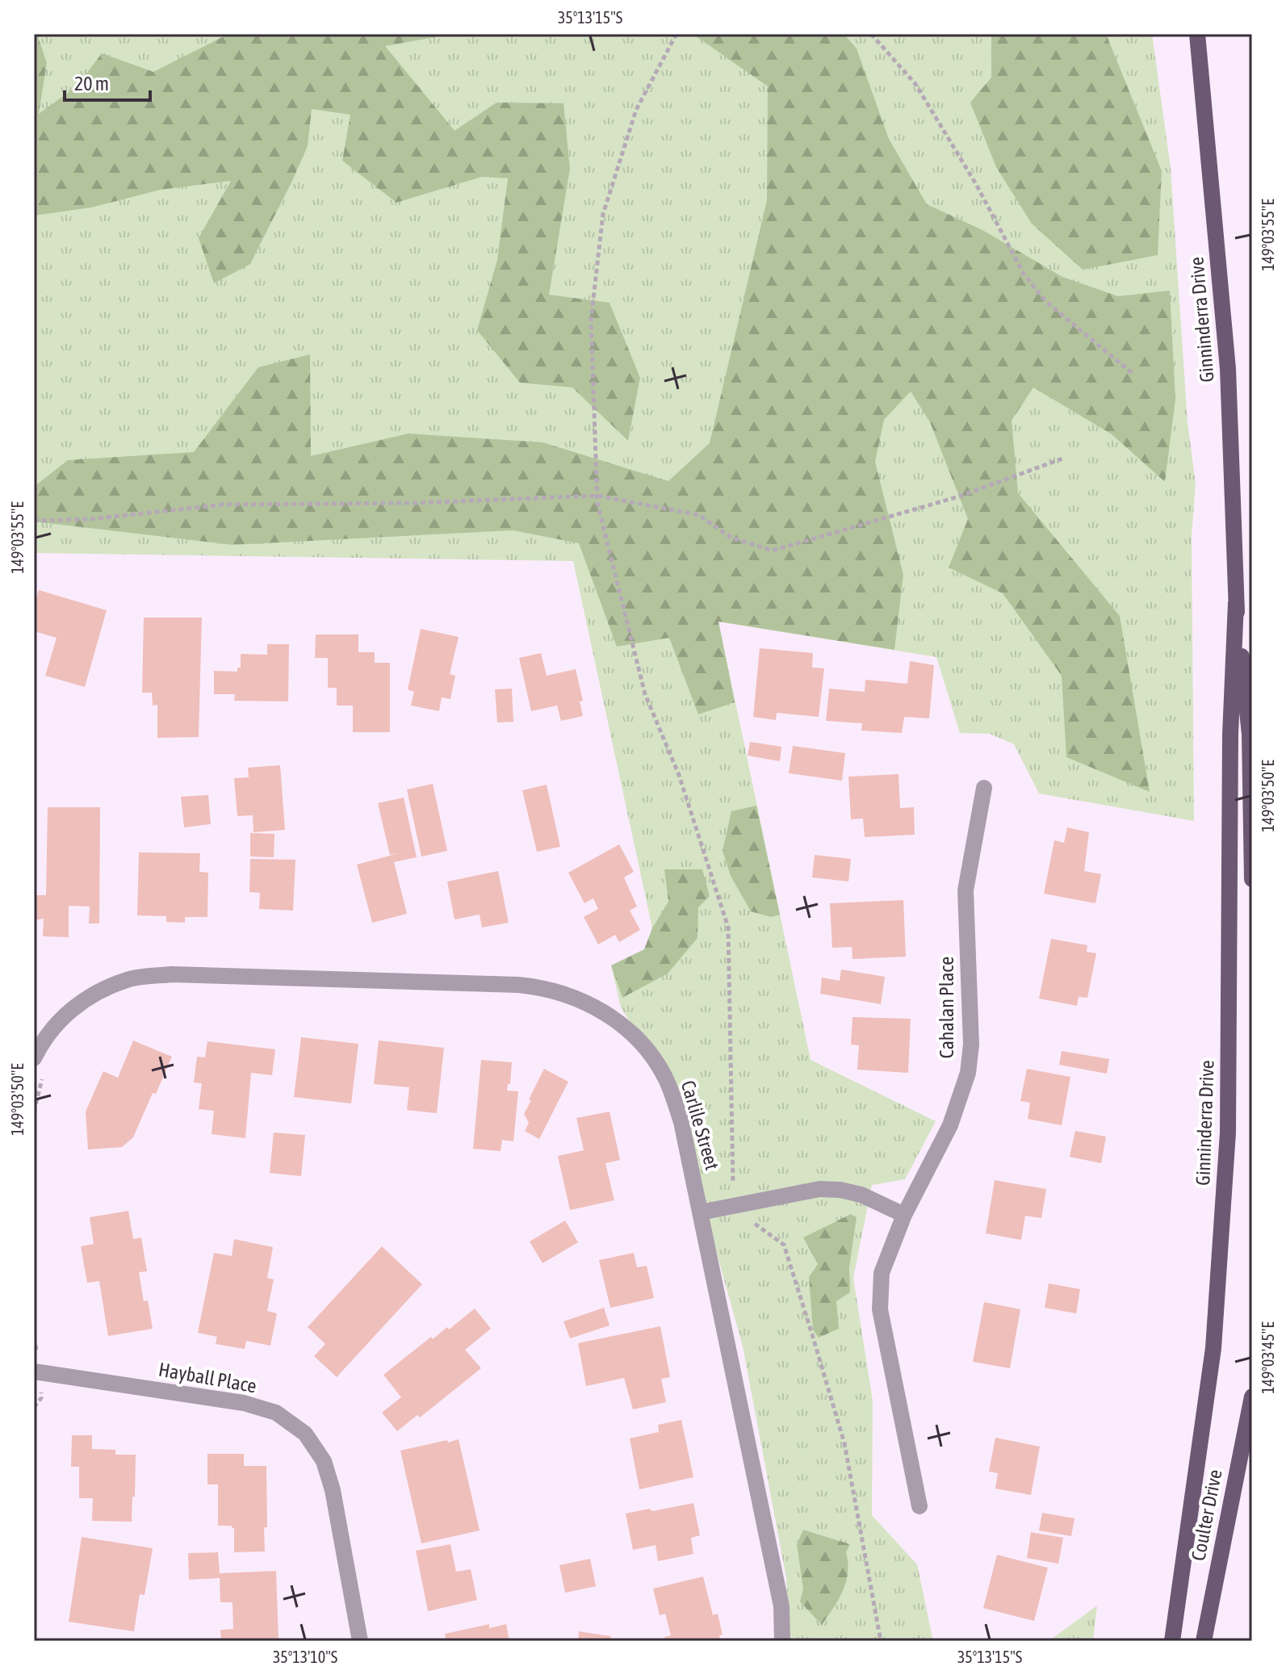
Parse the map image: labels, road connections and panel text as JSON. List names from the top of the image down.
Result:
{
  "streets": {
    "main road": ["Ginninderra Drive", "Coulter Drive"],
    "street": ["Cahalan Place", "Carlile Street", "Hayball Place"]
  },
  "scale_bar": "20 m",
  "coordinates": [
    "35°13'15\"S",
    "149°03'55\"E",
    "149°03'50\"E",
    "149°03'45\"E",
    "35°13'10\"S"
  ]
}
